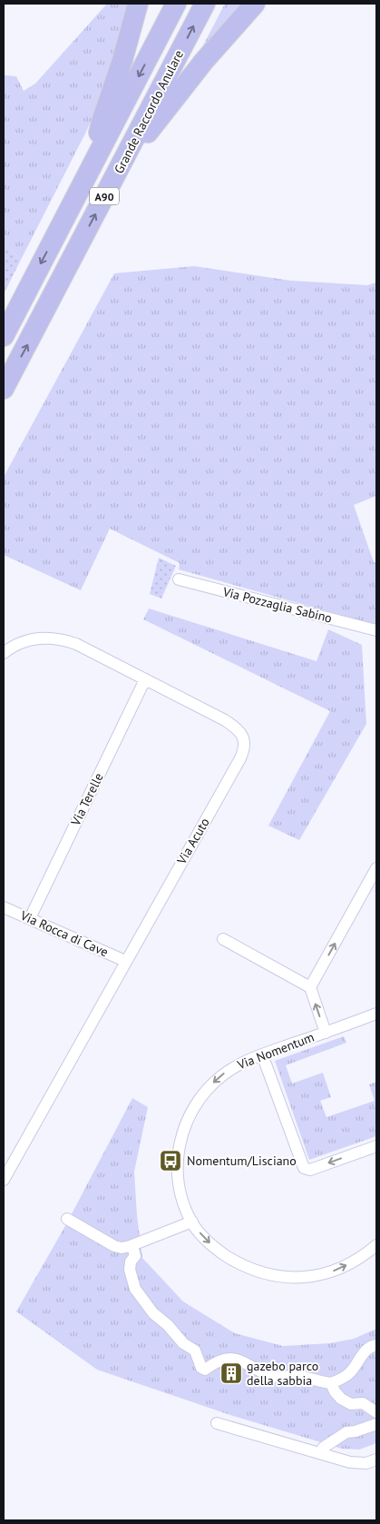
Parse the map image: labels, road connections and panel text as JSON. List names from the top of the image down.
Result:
{
  "streets": {
    "highway": ["Grande Raccordo Anulare", "A90"],
    "street": [
      "Via Pozzaglia Sabino",
      "Via Terelle",
      "Via Acuto",
      "Via Rocca di Cave",
      "Via Nomentum"
    ]
  },
  "crossings": [
    ["Via Terelle", "Via Acuto"],
    ["Via Terelle", "Via Rocca di Cave"],
    ["Via Acuto", "Via Rocca di Cave"]
  ],
  "places": {
    "bus stop": ["Nomentum/Lisciano"],
    "building": ["gazebo parco della sabbia"]
  }
}
